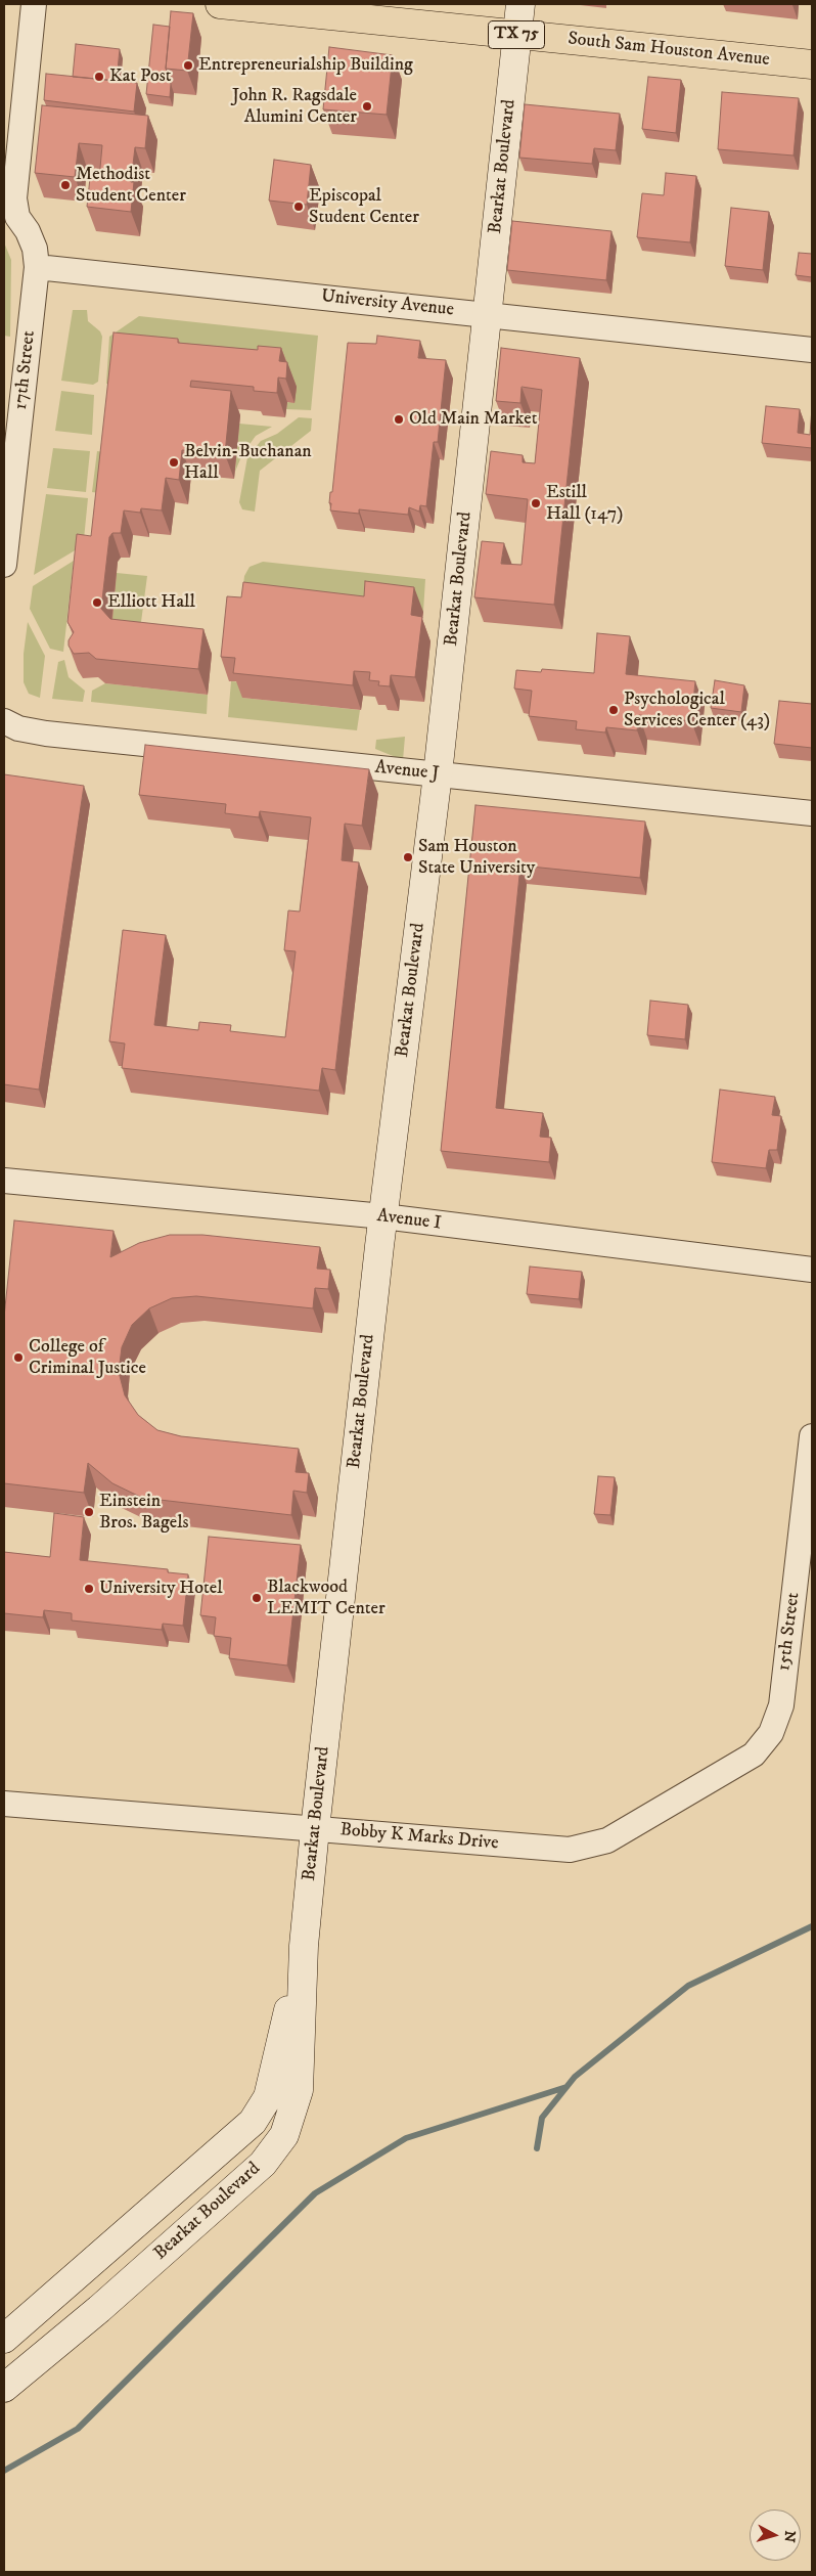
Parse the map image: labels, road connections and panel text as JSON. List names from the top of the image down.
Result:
{
  "streets": {
    "main road": ["TX 75", "South Sam Houston Avenue"],
    "street": [
      "Bearkat Boulevard",
      "University Avenue",
      "17th Street",
      "Avenue J",
      "Avenue I",
      "15th Street",
      "Bobby K Marks Drive"
    ]
  },
  "crossings": [
    ["South Sam Houston Avenue", "Bearkat Boulevard"],
    ["Bearkat Boulevard", "University Avenue"],
    ["Bearkat Boulevard", "Avenue J"],
    ["Bearkat Boulevard", "Avenue I"],
    ["Bearkat Boulevard", "Bobby K Marks Drive"],
    ["University Avenue", "17th Street"],
    ["15th Street", "Bobby K Marks Drive"]
  ],
  "places": [
    "Entrepreneurialship Building",
    "Kat Post",
    "John R. Ragsdale Alumini Center",
    "Methodist Student Center",
    "Episcopal Student Center",
    "Old Main Market",
    "Belvin-Buchanan Hall",
    "Estill Hall (147)",
    "Elliott Hall",
    "Psychological Services Center (43)",
    "Sam Houston State University",
    "College of Criminal Justice",
    "Einstein Bros. Bagels",
    "University Hotel",
    "Blackwood LEMIT Center"
  ],
  "north": "right"
}
